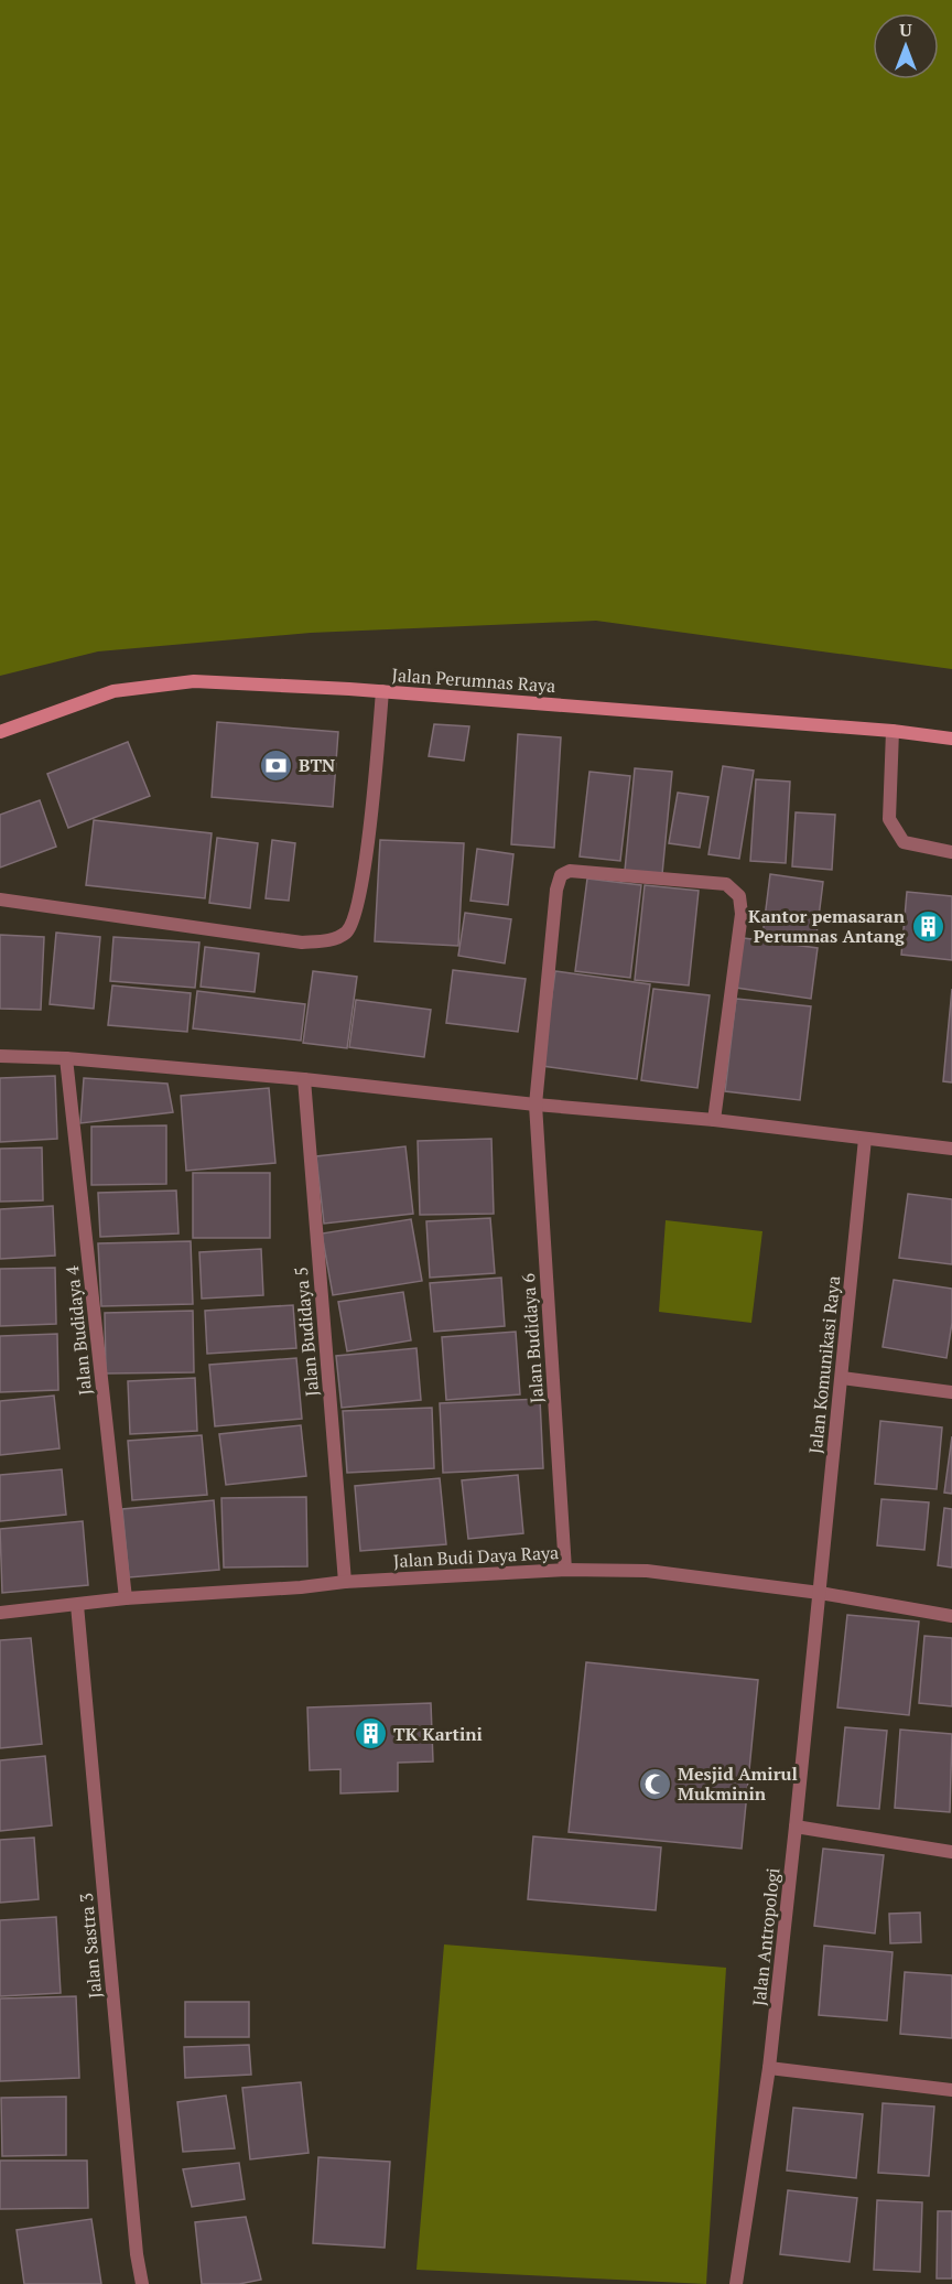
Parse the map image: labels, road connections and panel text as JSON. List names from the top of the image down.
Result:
{
  "streets": {
    "street": [
      "Jalan Perumnas Raya",
      "Jalan Budidaya 4",
      "Jalan Budidaya 5",
      "Jalan Budidaya 6",
      "Jalan Komunikasi Raya",
      "Jalan Budi Daya Raya",
      "Jalan Antropologi",
      "Jalan Sastra 3"
    ]
  },
  "crossings": [
    ["Jalan Budidaya 4", "Jalan Budi Daya Raya"],
    ["Jalan Budidaya 5", "Jalan Budi Daya Raya"],
    ["Jalan Budidaya 6", "Jalan Budi Daya Raya"],
    ["Jalan Komunikasi Raya", "Jalan Budi Daya Raya"],
    ["Jalan Komunikasi Raya", "Jalan Antropologi"],
    ["Jalan Budi Daya Raya", "Jalan Antropologi"],
    ["Jalan Budi Daya Raya", "Jalan Sastra 3"]
  ],
  "places": {
    "bank": ["BTN"],
    "building": ["Kantor pemasaran Perumnas Antang", "TK Kartini"],
    "mosque": ["Mesjid Amirul Mukminin"]
  },
  "north": "top"
}
